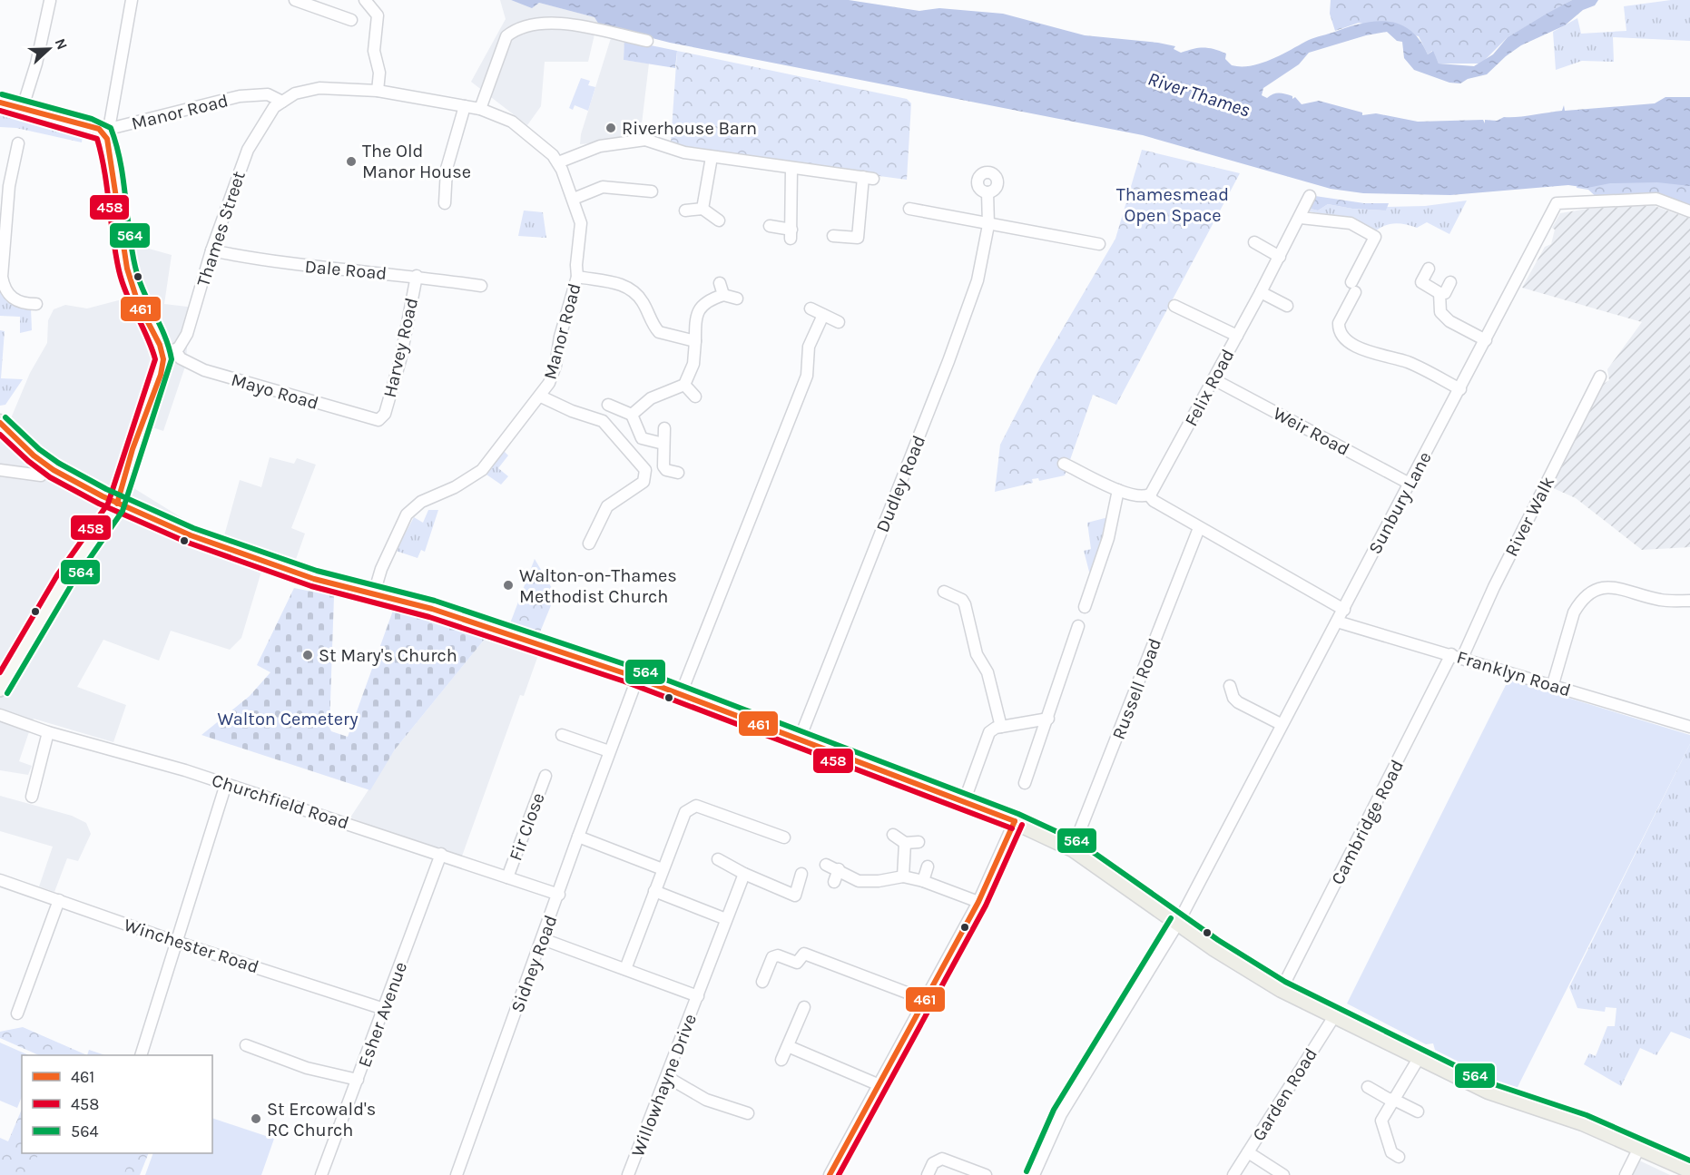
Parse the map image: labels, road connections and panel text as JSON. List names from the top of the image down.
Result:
{
  "streets": {
    "street": [
      "Manor Road",
      "Thames Street",
      "Dale Road",
      "Harvey Road",
      "Felix Road",
      "Mayo Road",
      "Weir Road",
      "Dudley Road",
      "Sunbury Lane",
      "River Walk",
      "Franklyn Road",
      "Russell Road",
      "Churchfield Road",
      "Cambridge Road",
      "Fir Close",
      "Winchester Road",
      "Sidney Road",
      "Esher Avenue",
      "Willowhayne Drive",
      "Garden Road"
    ]
  },
  "crossings": [
    ["Manor Road", "Thames Street"],
    ["Thames Street", "Dale Road"],
    ["Thames Street", "Mayo Road"],
    ["Dale Road", "Harvey Road"],
    ["Harvey Road", "Mayo Road"],
    ["Felix Road", "Weir Road"],
    ["Weir Road", "Sunbury Lane"],
    ["Sunbury Lane", "Franklyn Road"],
    ["River Walk", "Franklyn Road"],
    ["River Walk", "Cambridge Road"],
    ["Franklyn Road", "Cambridge Road"],
    ["Churchfield Road", "Fir Close"],
    ["Churchfield Road", "Sidney Road"],
    ["Churchfield Road", "Esher Avenue"],
    ["Winchester Road", "Esher Avenue"]
  ],
  "water": ["River Thames"],
  "parks": ["Thamesmead Open Space", "Walton Cemetery"],
  "places": [
    "Riverhouse Barn",
    "The Old Manor House",
    "Walton-on-Thames Methodist Church",
    "St Mary's Church",
    "St Ercowald's RC Church"
  ],
  "lines": ["transit line 564", "transit line 461", "transit line 458"],
  "legend": ["461", "458", "564"],
  "north": "right"
}
